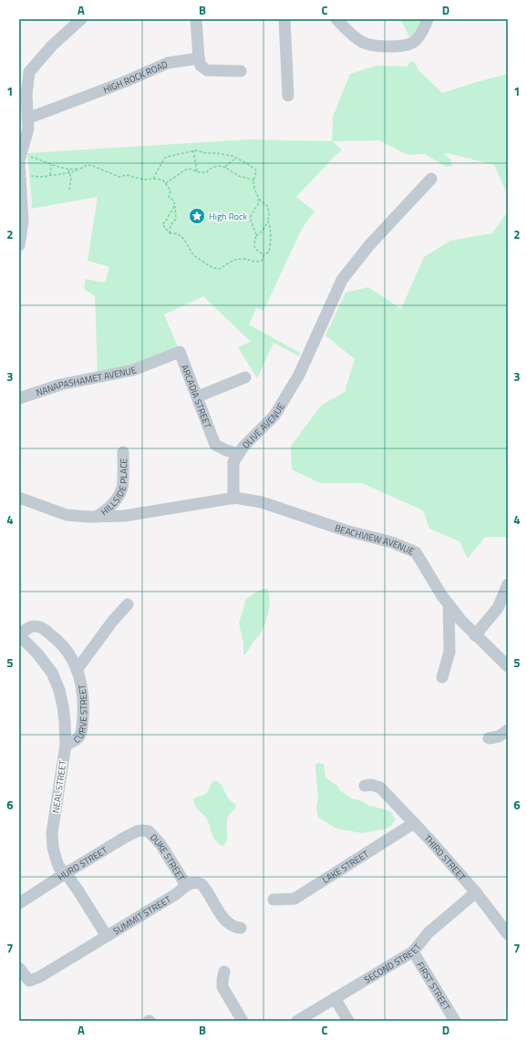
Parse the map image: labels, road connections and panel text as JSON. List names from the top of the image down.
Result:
{
  "streets": {
    "street": [
      "HIGH ROCK ROAD",
      "NANAPASHAMET AVENUE",
      "ARCADIA STREET",
      "OLIVE AVENUE",
      "HILLSIDE PLACE",
      "BEACHVIEW AVENUE",
      "CURVE STREET",
      "NEAL STREET",
      "DUKE STREET",
      "THIRD STREET",
      "HURD STREET",
      "LAKE STREET",
      "SUMMIT STREET",
      "SECOND STREET",
      "FIRST STREET"
    ]
  },
  "crossings": [
    ["NANAPASHAMET AVENUE", "ARCADIA STREET"],
    ["ARCADIA STREET", "OLIVE AVENUE"],
    ["OLIVE AVENUE", "BEACHVIEW AVENUE"],
    ["CURVE STREET", "NEAL STREET"],
    ["NEAL STREET", "HURD STREET"],
    ["NEAL STREET", "SUMMIT STREET"],
    ["DUKE STREET", "HURD STREET"],
    ["DUKE STREET", "SUMMIT STREET"],
    ["THIRD STREET", "LAKE STREET"],
    ["THIRD STREET", "SECOND STREET"],
    ["SECOND STREET", "FIRST STREET"]
  ],
  "places": {
    "place": ["High Rock"]
  },
  "grid": {
    "columns": [
      "A",
      "B",
      "C",
      "D"
    ],
    "rows": [
      "1",
      "2",
      "3",
      "4",
      "5",
      "6",
      "7"
    ]
  }
}
